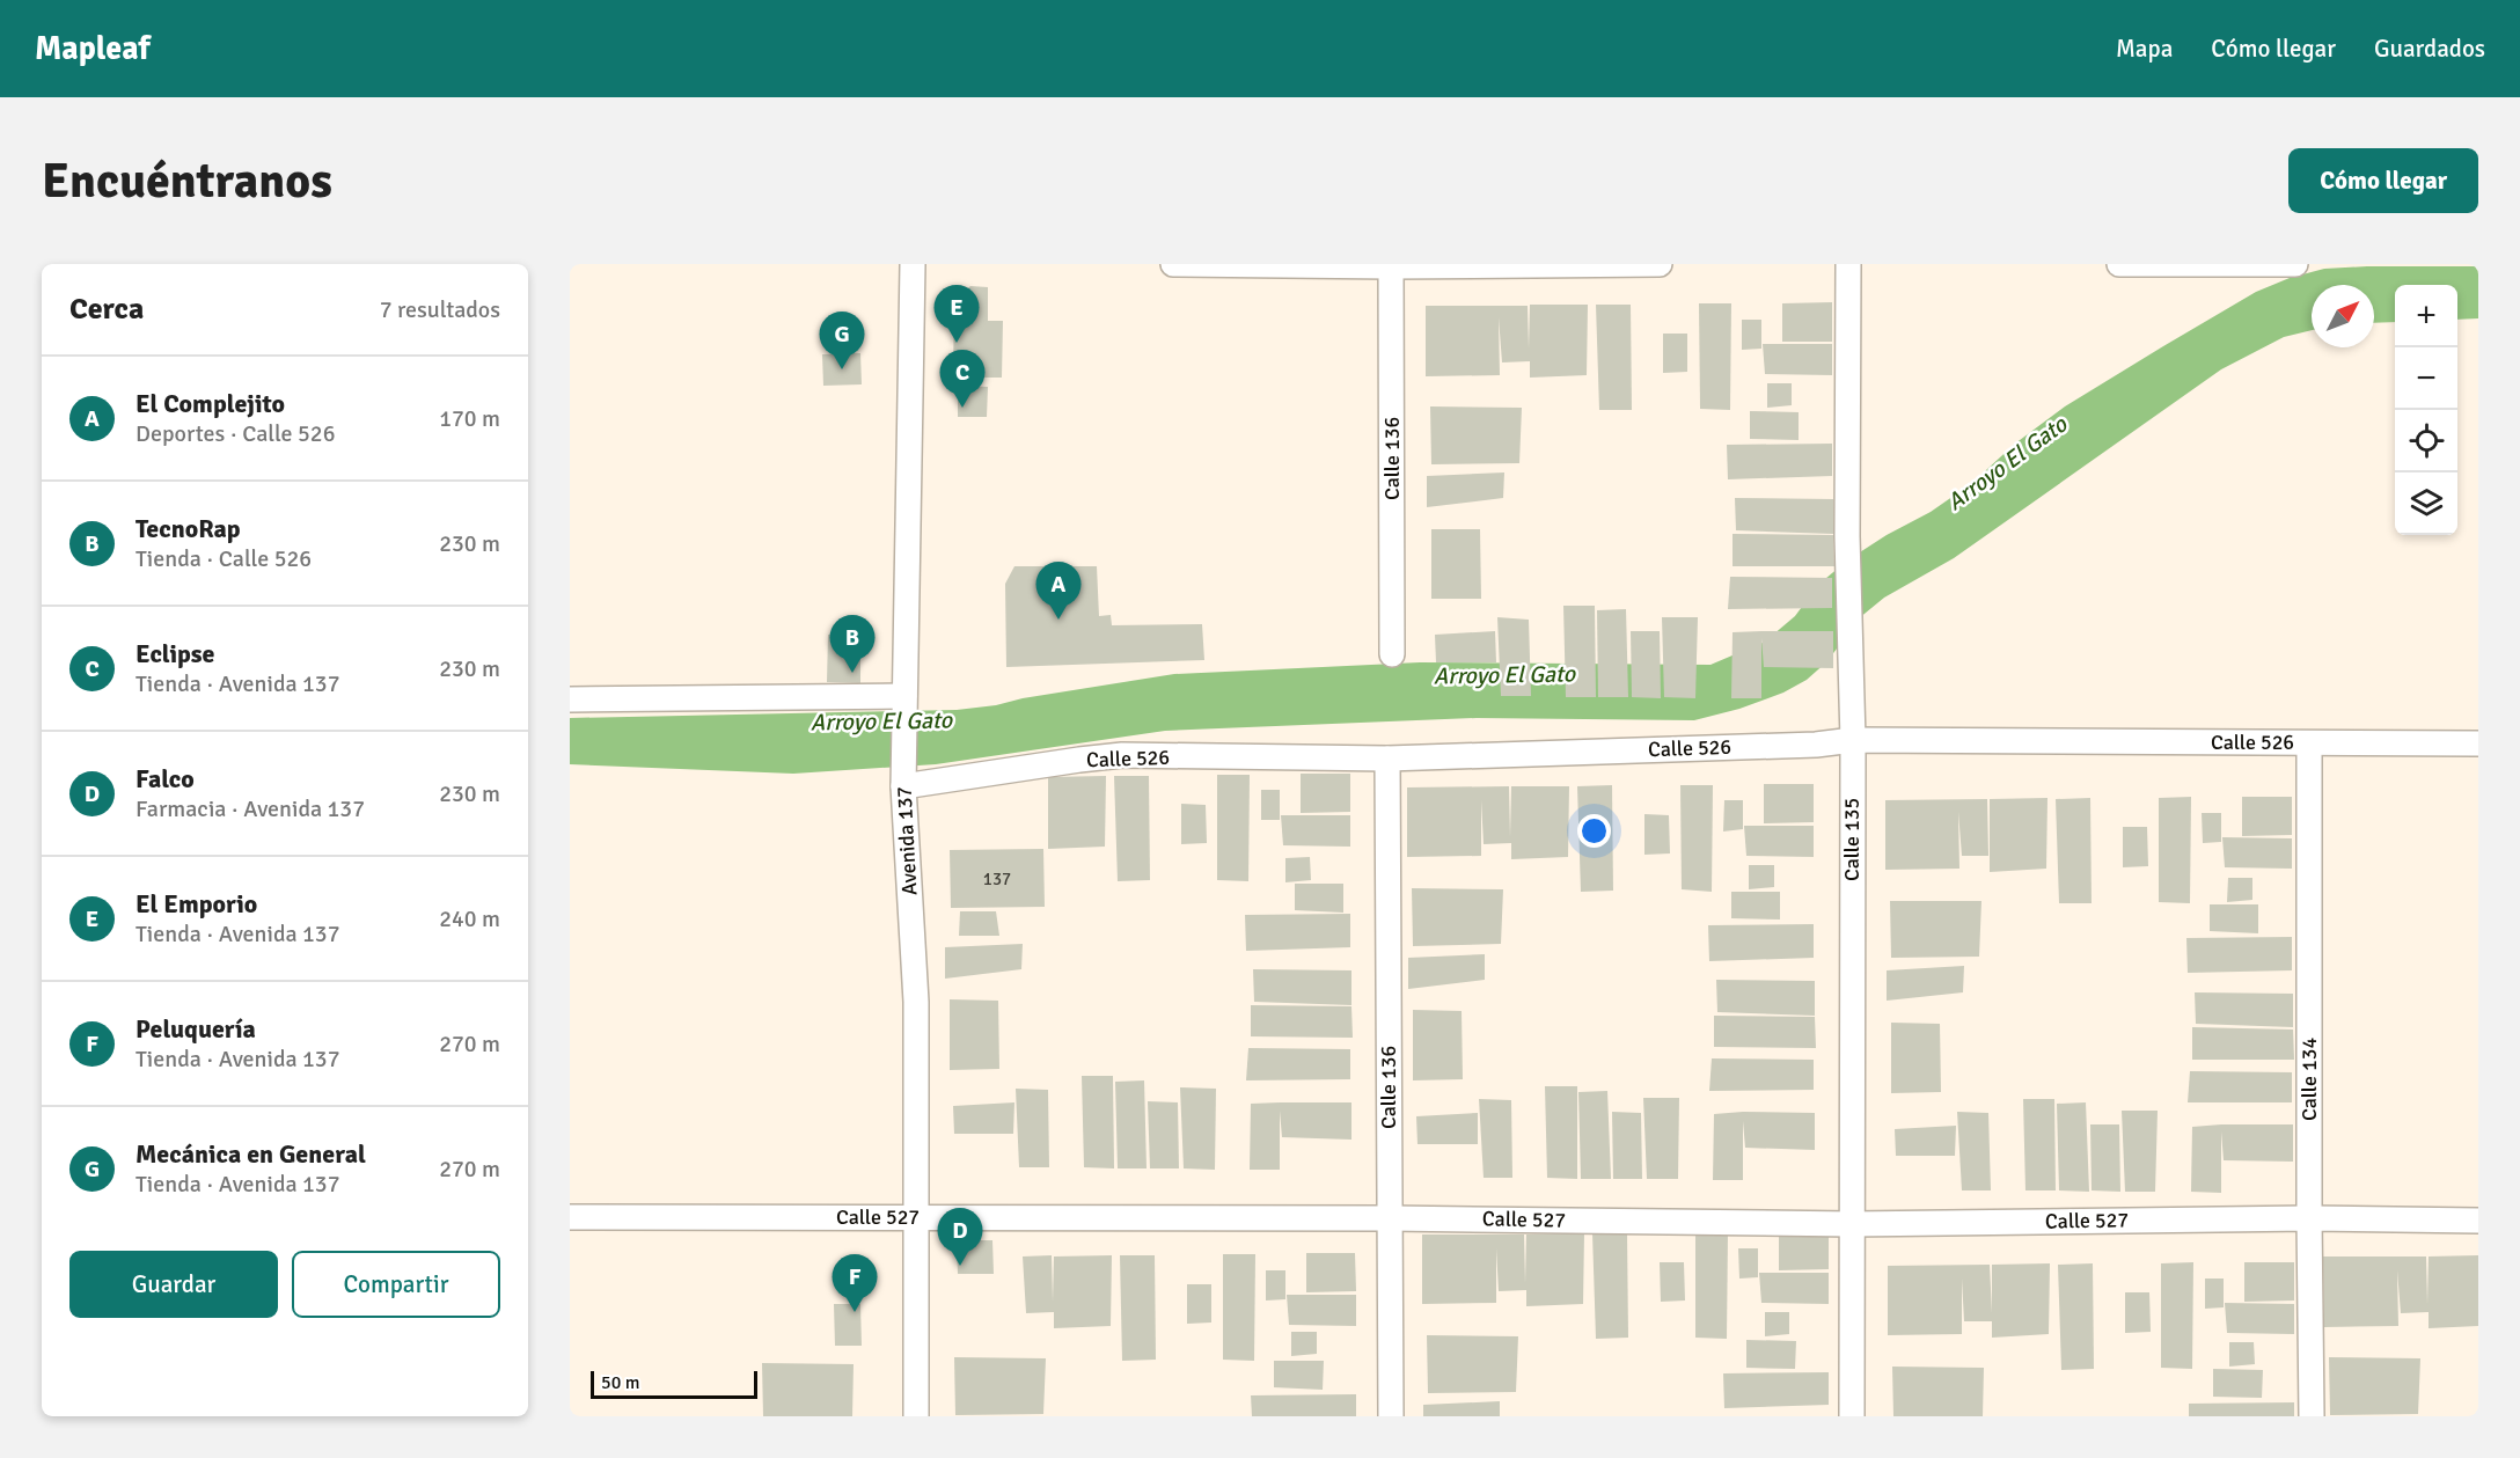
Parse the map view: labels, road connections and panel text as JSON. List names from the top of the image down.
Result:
{
  "streets": {
    "street": [
      "Calle 136",
      "Calle 526",
      "Calle 135",
      "Avenida 137",
      "Calle 134",
      "Calle 527"
    ]
  },
  "crossings": [
    ["Calle 136", "Calle 526"],
    ["Calle 136", "Calle 527"],
    ["Calle 526", "Calle 135"],
    ["Calle 526", "Avenida 137"],
    ["Calle 526", "Calle 134"],
    ["Calle 135", "Calle 527"],
    ["Avenida 137", "Calle 527"],
    ["Calle 134", "Calle 527"]
  ],
  "water": ["Arroyo El Gato"],
  "house_numbers": ["137"],
  "scale_bar": "50 m",
  "north": "top right",
  "page": {
    "header": "Mapleaf",
    "nav": ["Mapa", "Cómo llegar", "Guardados"],
    "buttons": [
      "Cómo llegar",
      ["Guardar", "Compartir"]
    ],
    "title": "Encuéntranos",
    "heading": ["Cerca", "7 resultados"],
    "map_buttons": ["+", "−"],
    "pins": [
      "E",
      "G",
      "C",
      "A",
      "B",
      "D",
      "F"
    ],
    "list": [
      {
        "mark": "A",
        "name": "El Complejito",
        "note": "Deportes · Calle 526",
        "value": "170 m"
      },
      {
        "mark": "B",
        "name": "TecnoRap",
        "note": "Tienda · Calle 526",
        "value": "230 m"
      },
      {
        "mark": "C",
        "name": "Eclipse",
        "note": "Tienda · Avenida 137",
        "value": "230 m"
      },
      {
        "mark": "D",
        "name": "Falco",
        "note": "Farmacia · Avenida 137",
        "value": "230 m"
      },
      {
        "mark": "E",
        "name": "El Emporio",
        "note": "Tienda · Avenida 137",
        "value": "240 m"
      },
      {
        "mark": "F",
        "name": "Peluquería",
        "note": "Tienda · Avenida 137",
        "value": "270 m"
      },
      {
        "mark": "G",
        "name": "Mecánica en General",
        "note": "Tienda · Avenida 137",
        "value": "270 m"
      }
    ],
    "scale": "50 m"
  }
}
